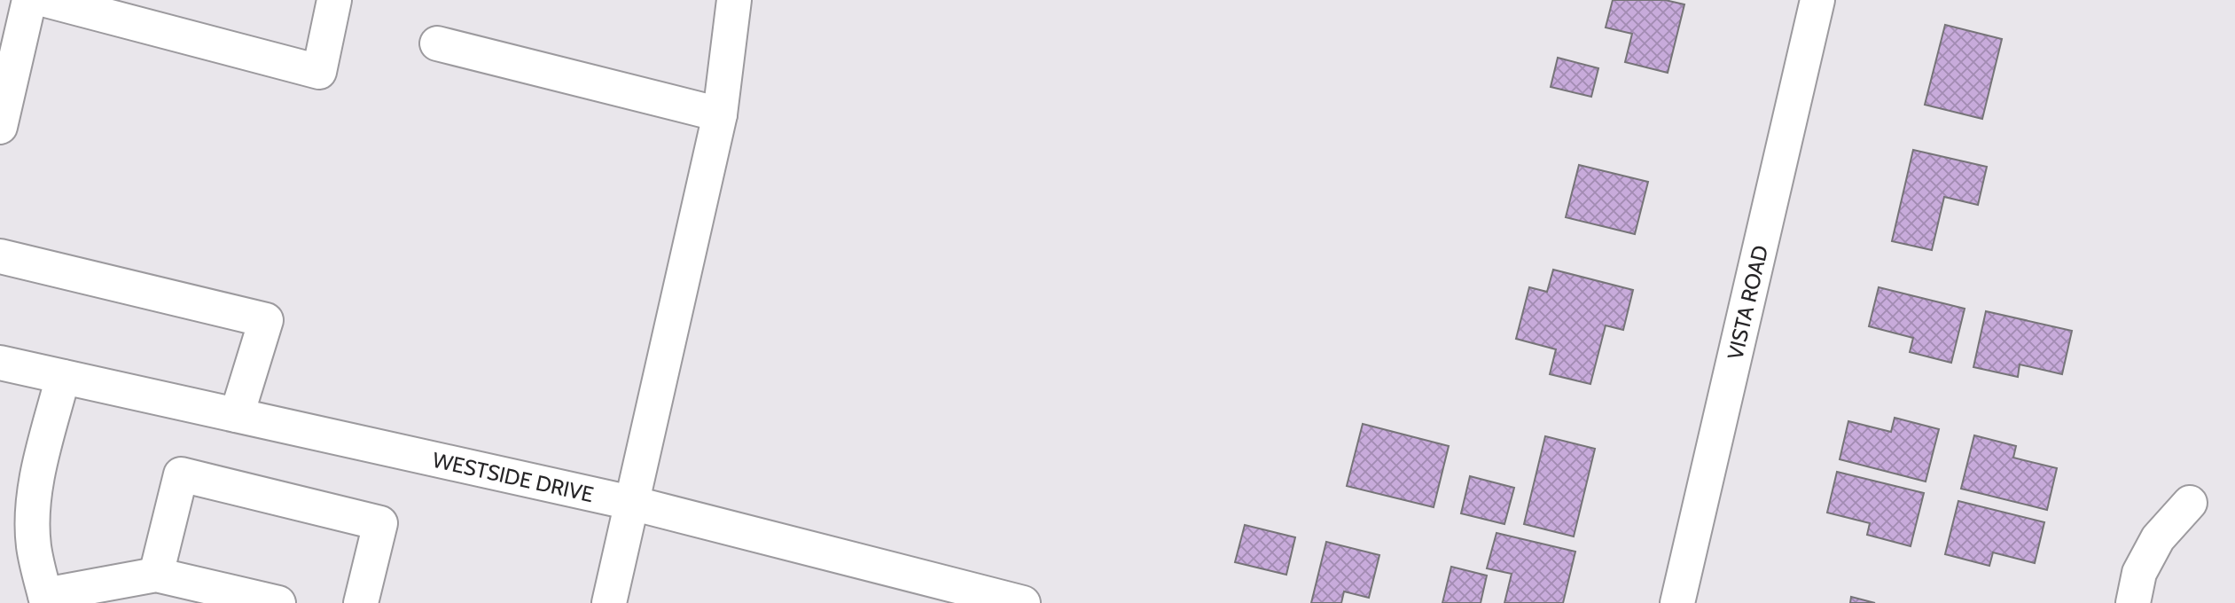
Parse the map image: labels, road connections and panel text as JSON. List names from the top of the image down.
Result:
{
  "streets": {
    "street": ["VISTA ROAD", "WESTSIDE DRIVE"]
  }
}
